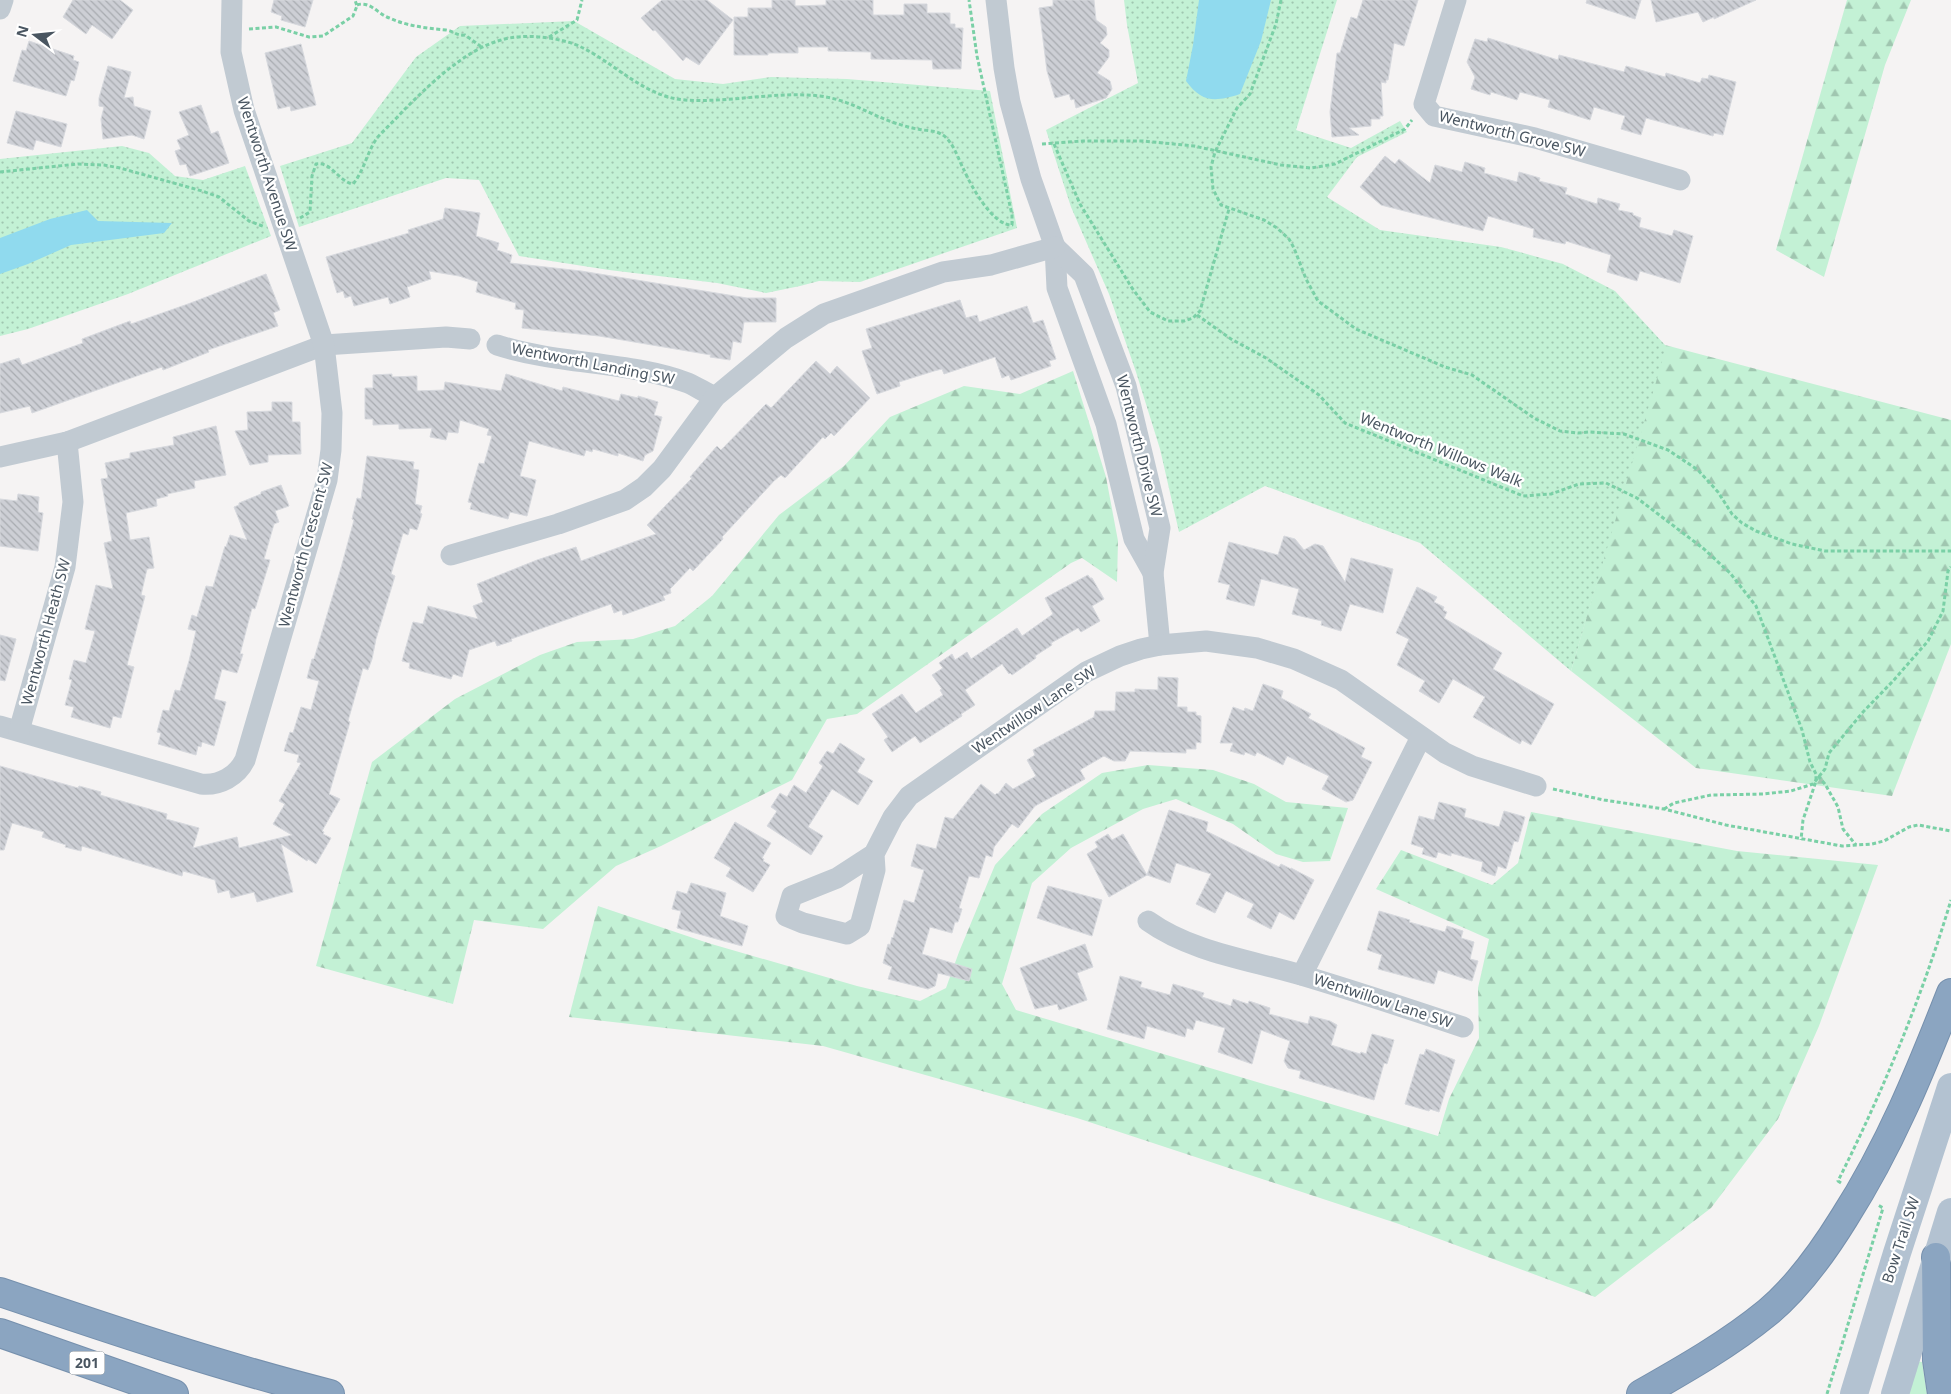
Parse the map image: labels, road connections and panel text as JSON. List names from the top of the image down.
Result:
{
  "streets": {
    "highway": ["201"],
    "main road": ["Bow Trail SW"],
    "street": [
      "Wentworth Grove SW",
      "Wentworth Avenue SW",
      "Wentworth Landing SW",
      "Wentworth Drive SW",
      "Wentworth Crescent SW",
      "Wentworth Heath SW",
      "Wentwillow Lane SW"
    ],
    "path": ["Wentworth Willows Walk"]
  },
  "crossings": [
    ["Wentworth Avenue SW", "Wentworth Crescent SW"],
    ["Wentworth Drive SW", "Wentwillow Lane SW"],
    ["Wentworth Crescent SW", "Wentworth Heath SW"]
  ],
  "north": "left"
}
